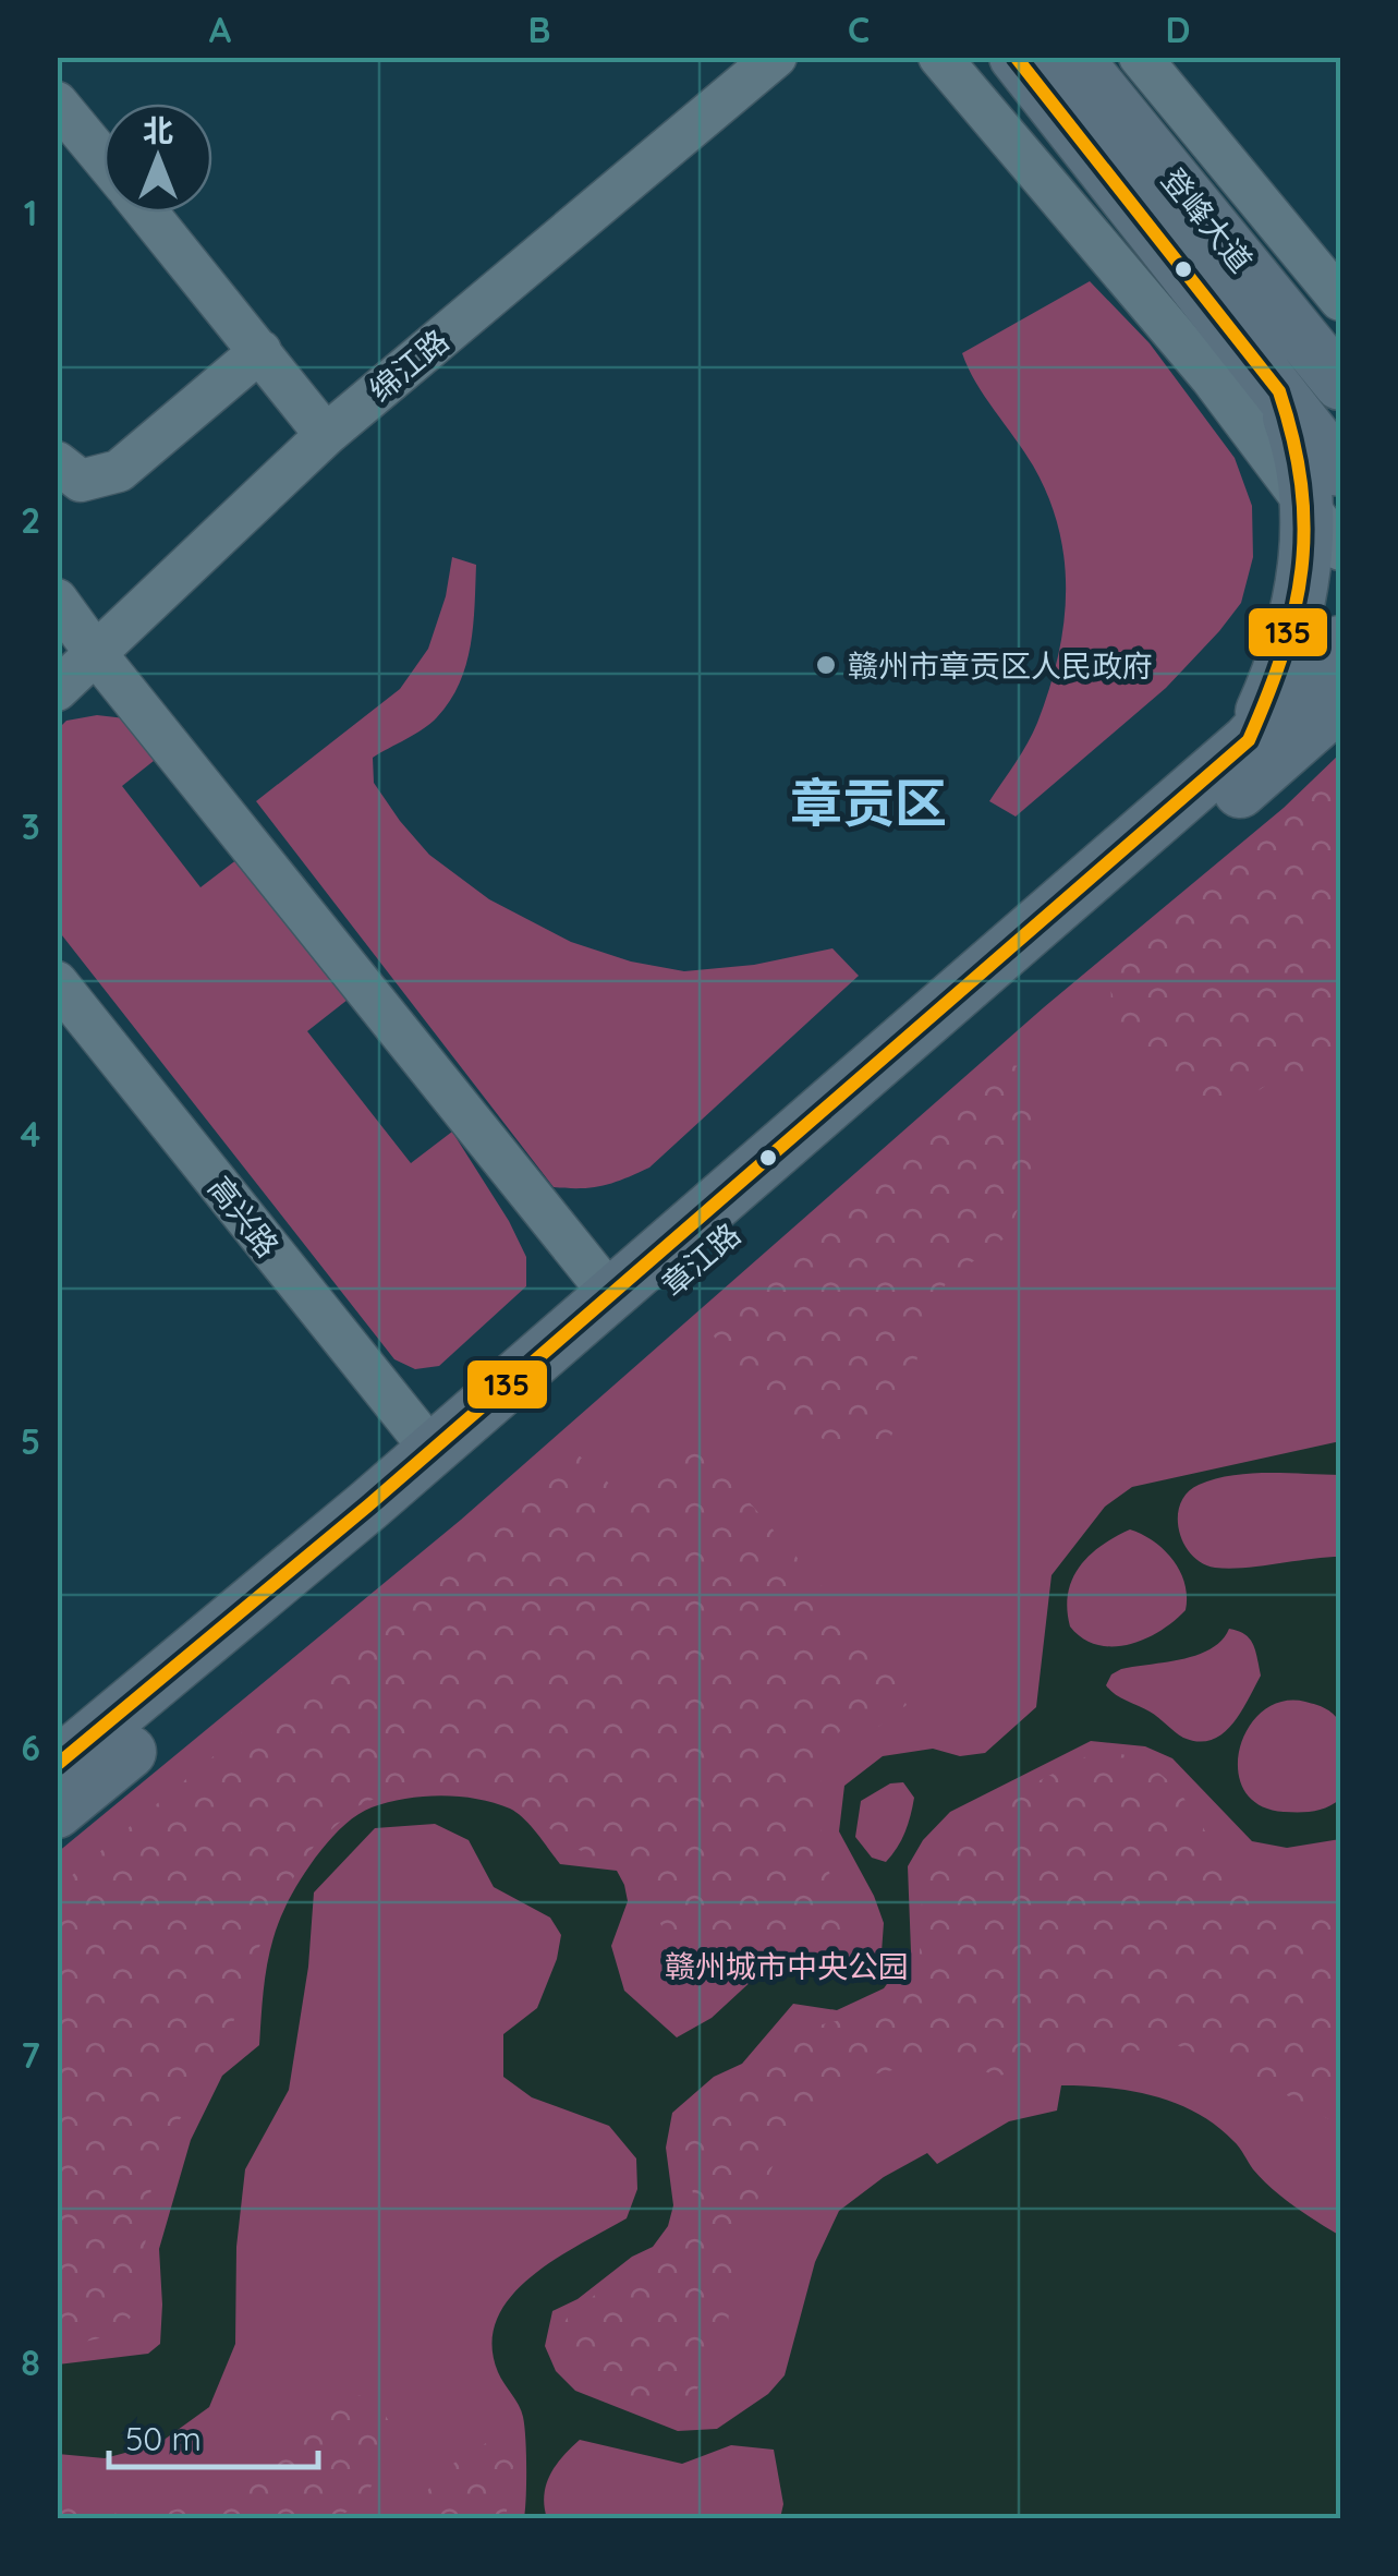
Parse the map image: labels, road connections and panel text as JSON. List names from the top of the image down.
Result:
{
  "streets": {
    "main road": ["登峰大道", "章江路"],
    "street": ["绵江路", "高兴路"]
  },
  "crossings": [
    ["高兴路", "章江路"]
  ],
  "districts": ["章贡区"],
  "parks": ["赣州城市中央公园"],
  "places": ["赣州市章贡区人民政府"],
  "lines": ["transit line 135"],
  "scale_bar": "50 m",
  "north": "top",
  "grid": {
    "columns": [
      "A",
      "B",
      "C",
      "D"
    ],
    "rows": [
      "1",
      "2",
      "3",
      "4",
      "5",
      "6",
      "7",
      "8"
    ]
  }
}
